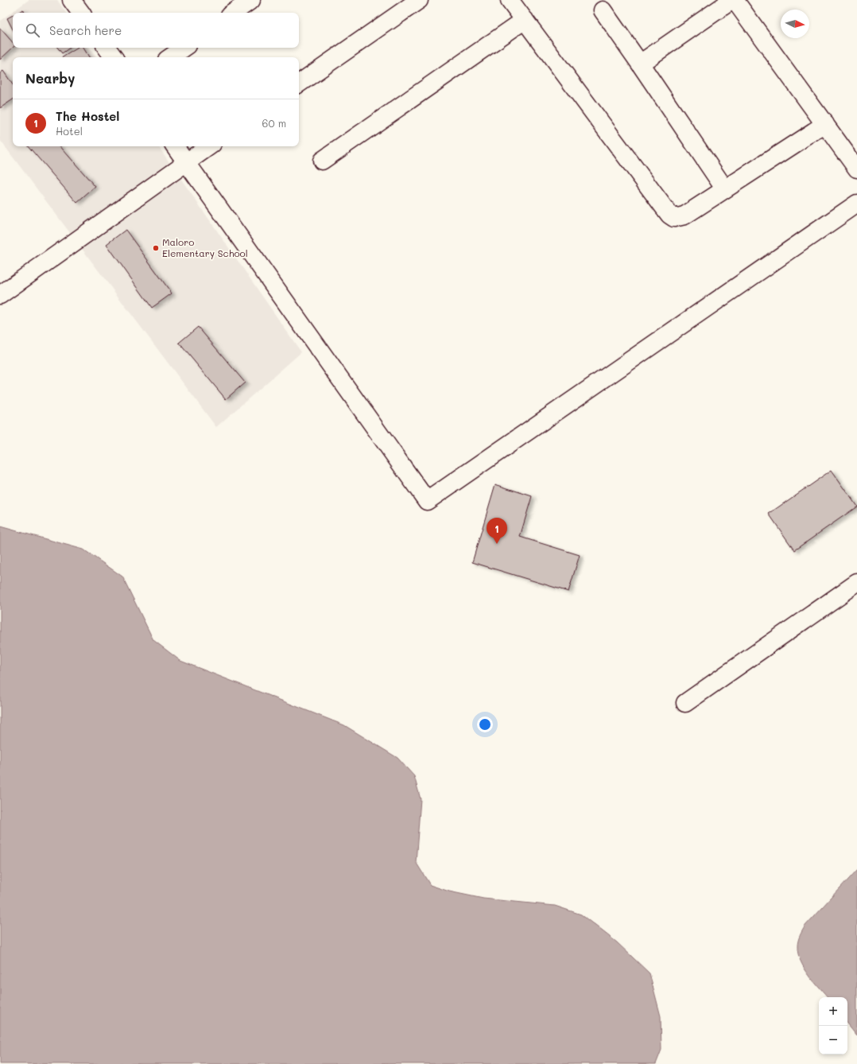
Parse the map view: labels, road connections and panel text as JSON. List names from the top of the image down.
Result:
{
  "places": ["Maloro Elementary School"],
  "north": "right",
  "page": {
    "search": "Search here",
    "heading": "Nearby",
    "list": [
      {
        "mark": "1",
        "name": "The Hostel",
        "note": "Hotel",
        "value": "60 m"
      }
    ],
    "pins": "1",
    "map_buttons": ["+", "−"]
  }
}
